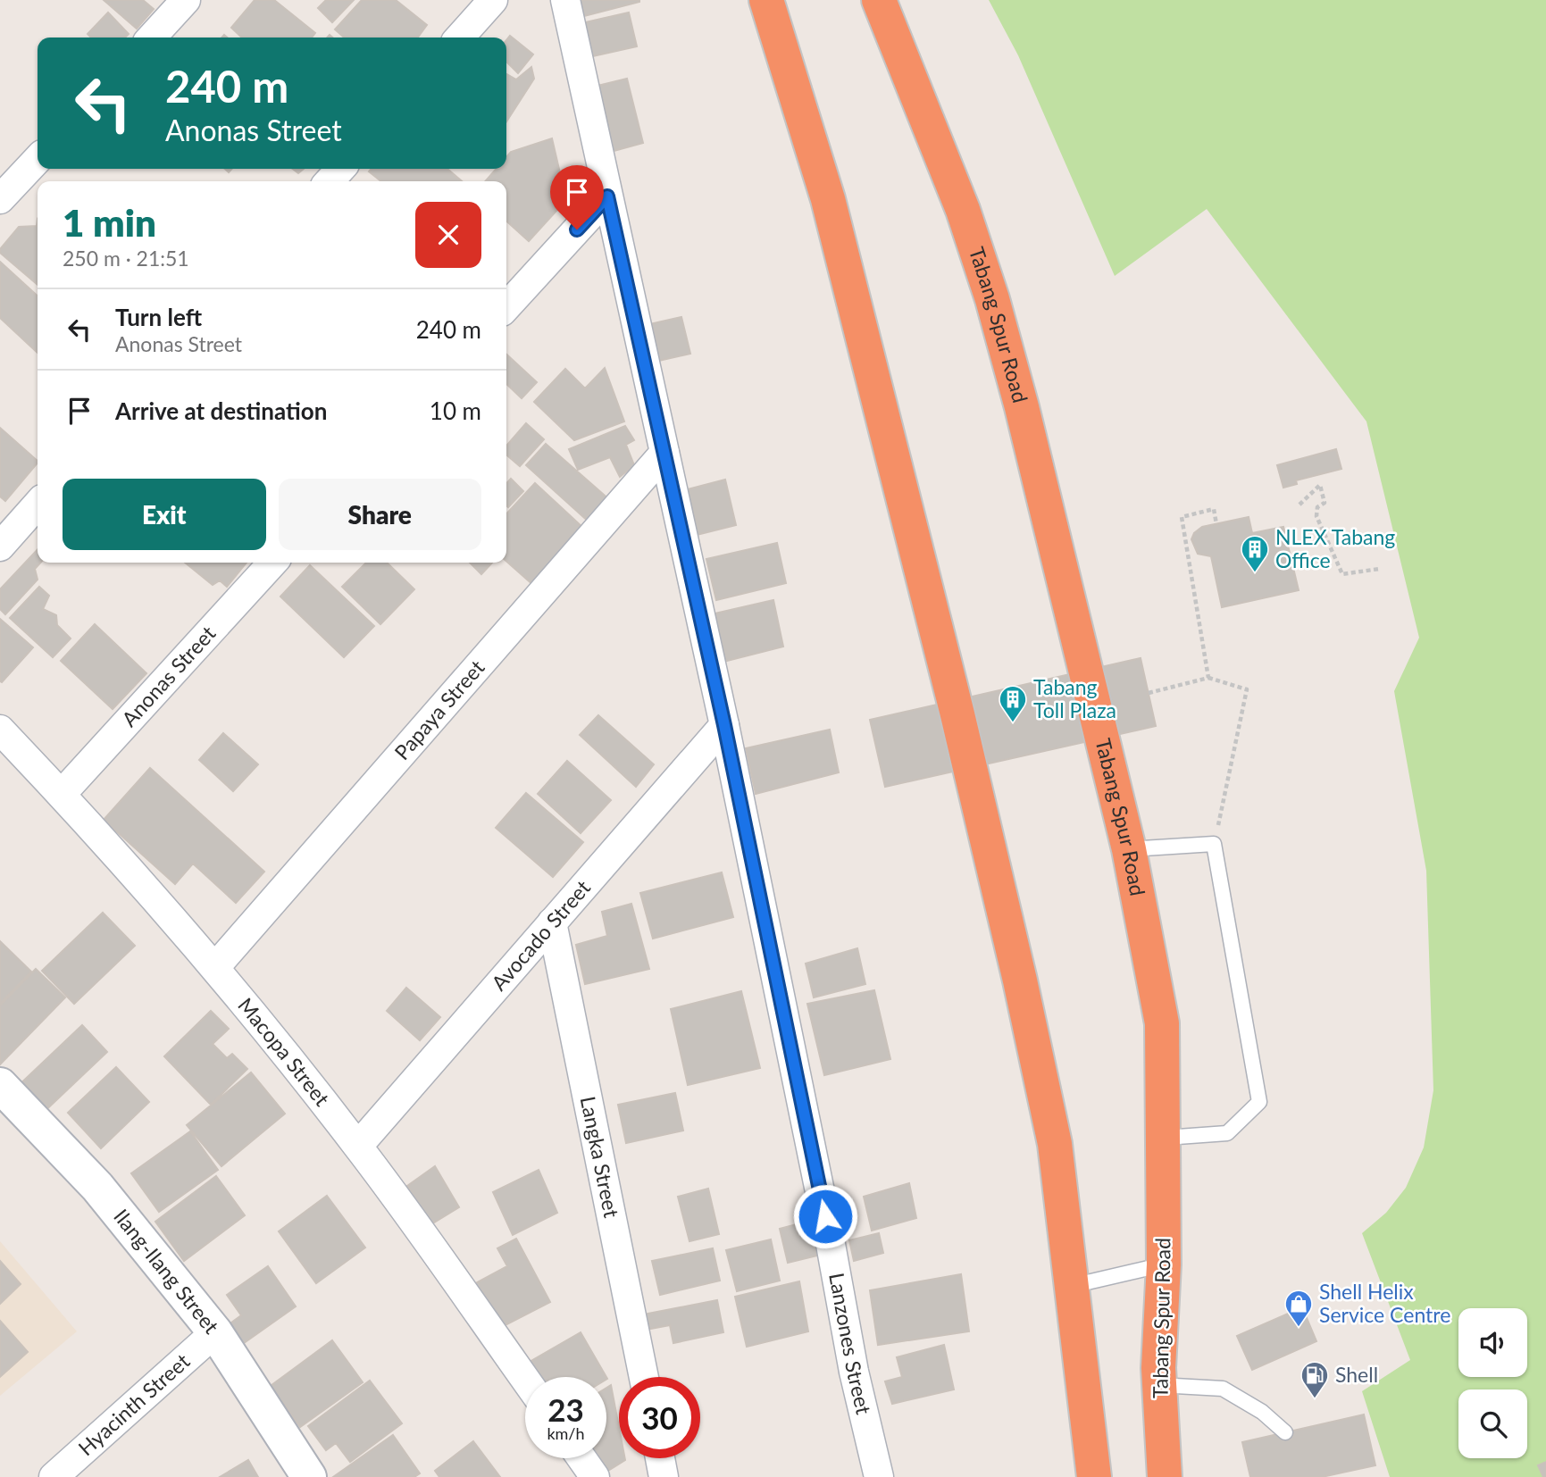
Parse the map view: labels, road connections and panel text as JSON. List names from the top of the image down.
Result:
{
  "streets": {
    "highway": ["Tabang Spur Road"],
    "street": [
      "Anonas Street",
      "Papaya Street",
      "Avocado Street",
      "Macopa Street",
      "Langka Street",
      "Ilang-Ilang Street",
      "Lanzones Street",
      "Hyacinth Street"
    ]
  },
  "crossings": [
    ["Anonas Street", "Macopa Street"],
    ["Papaya Street", "Macopa Street"],
    ["Papaya Street", "Lanzones Street"],
    ["Avocado Street", "Macopa Street"],
    ["Avocado Street", "Langka Street"],
    ["Avocado Street", "Lanzones Street"],
    ["Ilang-Ilang Street", "Hyacinth Street"]
  ],
  "places": {
    "building": ["NLEX Tabang Office", "Tabang Toll Plaza"],
    "shop": ["Shell Helix Service Centre"],
    "fuel station": ["Shell"]
  },
  "page": {
    "turn": ["240 m", "Anonas Street"],
    "heading": ["1 min", "250 m · 21:51"],
    "list": [
      {
        "name": "Turn left",
        "note": "Anonas Street",
        "value": "240 m"
      },
      {
        "name": "Arrive at destination",
        "value": "10 m"
      }
    ],
    "buttons": ["Exit", "Share"],
    "speed": "23 km/h",
    "limit": "30"
  }
}
